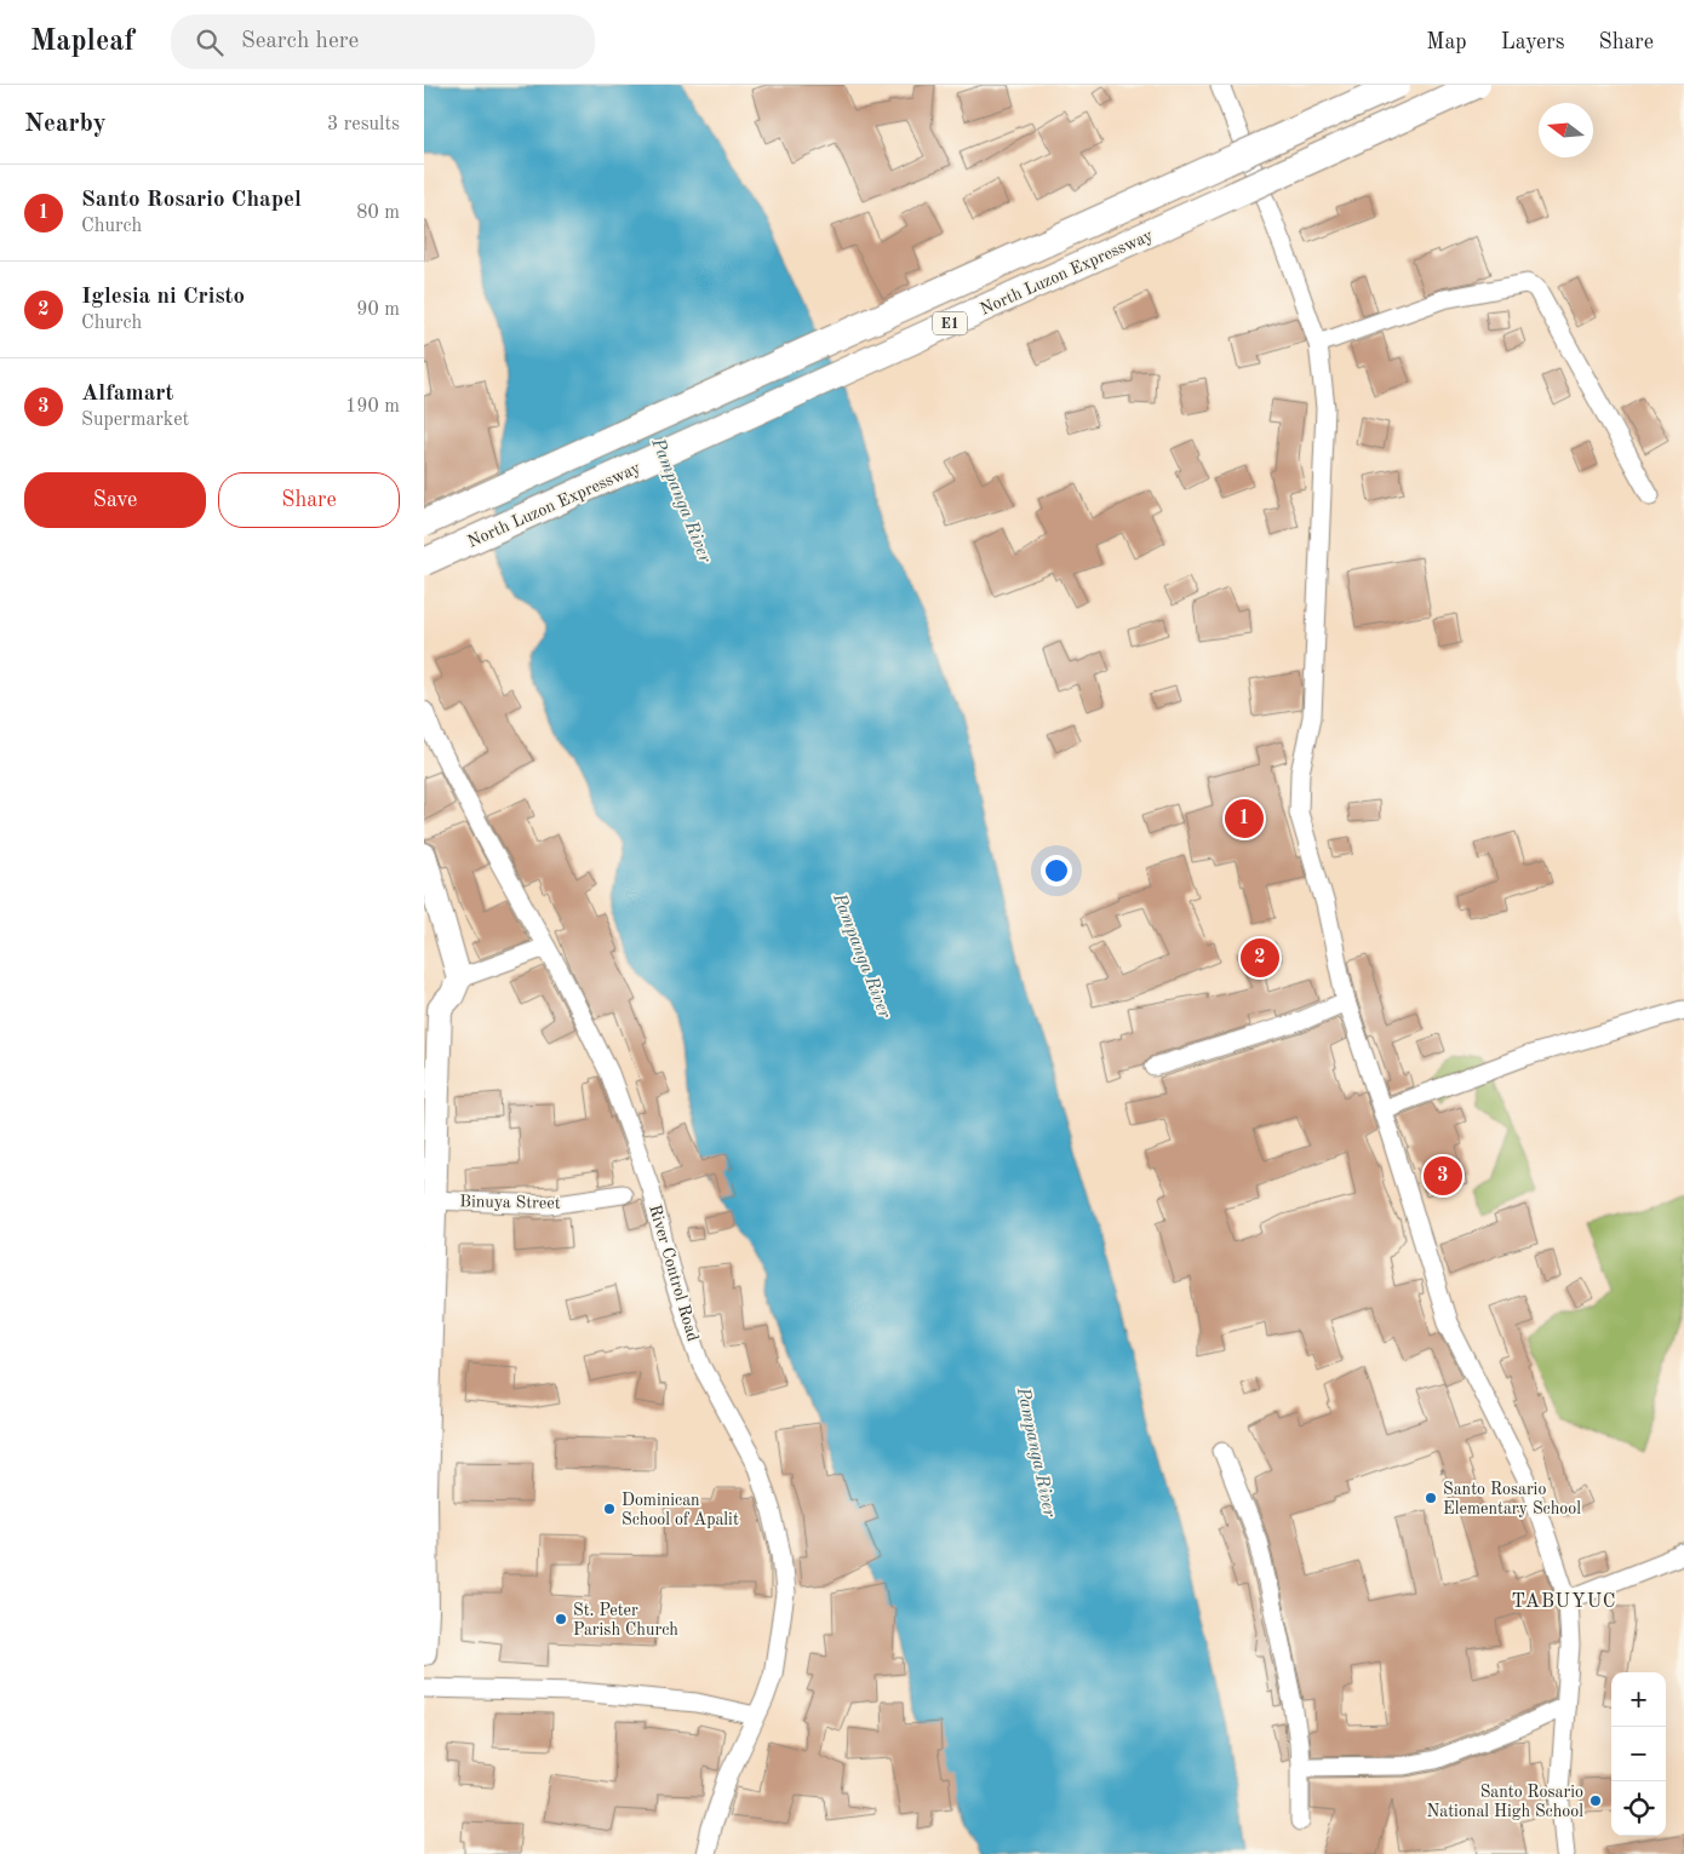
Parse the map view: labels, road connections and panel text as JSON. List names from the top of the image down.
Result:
{
  "streets": {
    "highway": ["North Luzon Expressway", "E1"],
    "street": ["Binuya Street", "River Control Road"]
  },
  "districts": ["TABUYUC"],
  "water": ["Pampanga River"],
  "places": [
    "Santo Rosario Elementary School",
    "Dominican School of Apalit",
    "St. Peter Parish Church",
    "Santo Rosario National High School"
  ],
  "north": "left",
  "page": {
    "header": "Mapleaf",
    "search": "Search here",
    "nav": ["Map", "Layers", "Share"],
    "heading": ["Nearby", "3 results"],
    "list": [
      {
        "mark": "1",
        "name": "Santo Rosario Chapel",
        "note": "Church",
        "value": "80 m"
      },
      {
        "mark": "2",
        "name": "Iglesia ni Cristo",
        "note": "Church",
        "value": "90 m"
      },
      {
        "mark": "3",
        "name": "Alfamart",
        "note": "Supermarket",
        "value": "190 m"
      }
    ],
    "buttons": ["Save", "Share"],
    "pins": ["1", "2", "3"],
    "map_buttons": ["+", "−"]
  }
}
